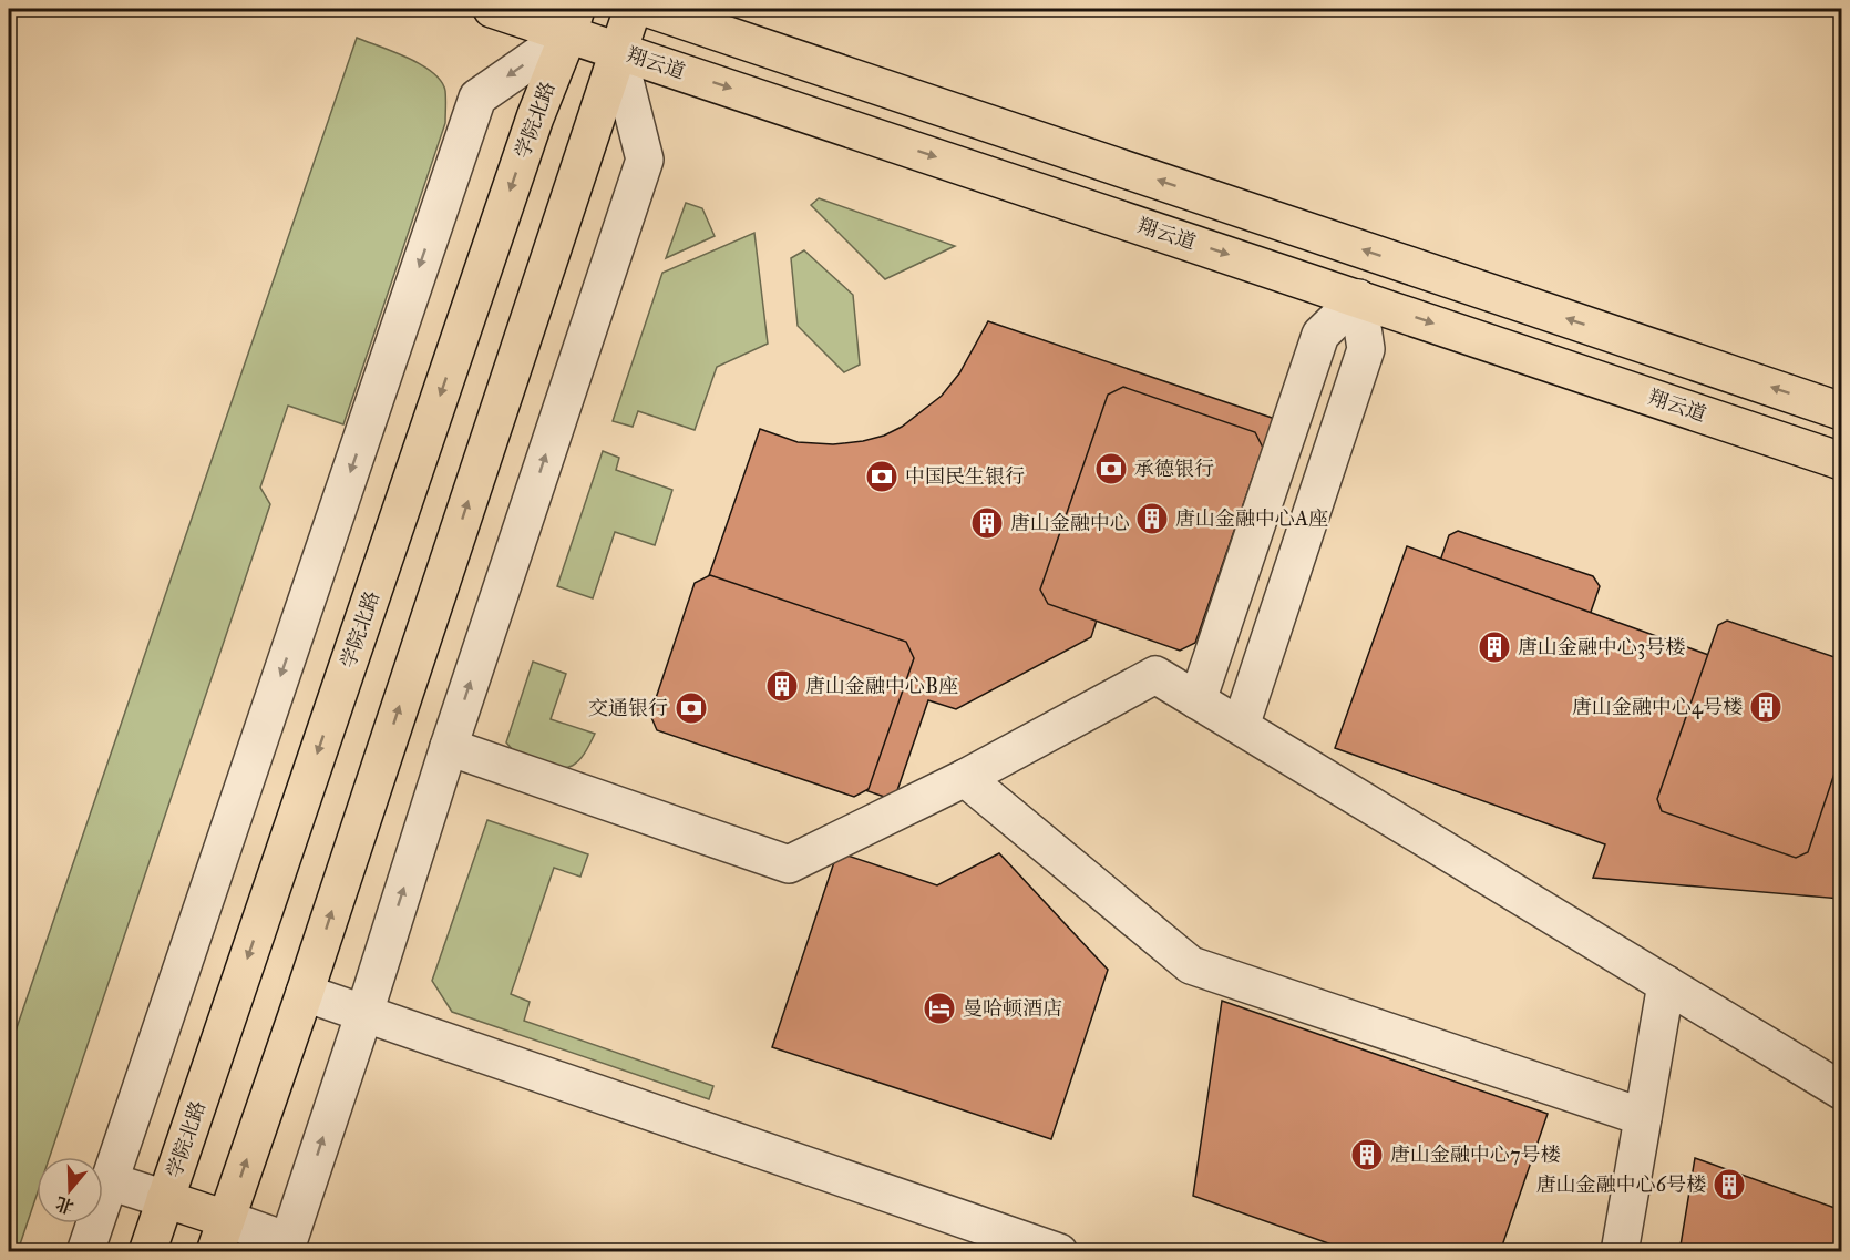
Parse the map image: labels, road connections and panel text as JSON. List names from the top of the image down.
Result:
{
  "streets": {
    "main road": ["翔云道", "学院北路"]
  },
  "crossings": [
    ["翔云道", "学院北路"]
  ],
  "places": {
    "bank": ["承德银行", "中国民生银行", "交通银行"],
    "building": [
      "唐山金融中心A座",
      "唐山金融中心",
      "唐山金融中心3号楼",
      "唐山金融中心B座",
      "唐山金融中心4号楼",
      "唐山金融中心7号楼",
      "唐山金融中心6号楼"
    ],
    "hotel": ["曼哈顿酒店"]
  },
  "north": "bottom"
}
